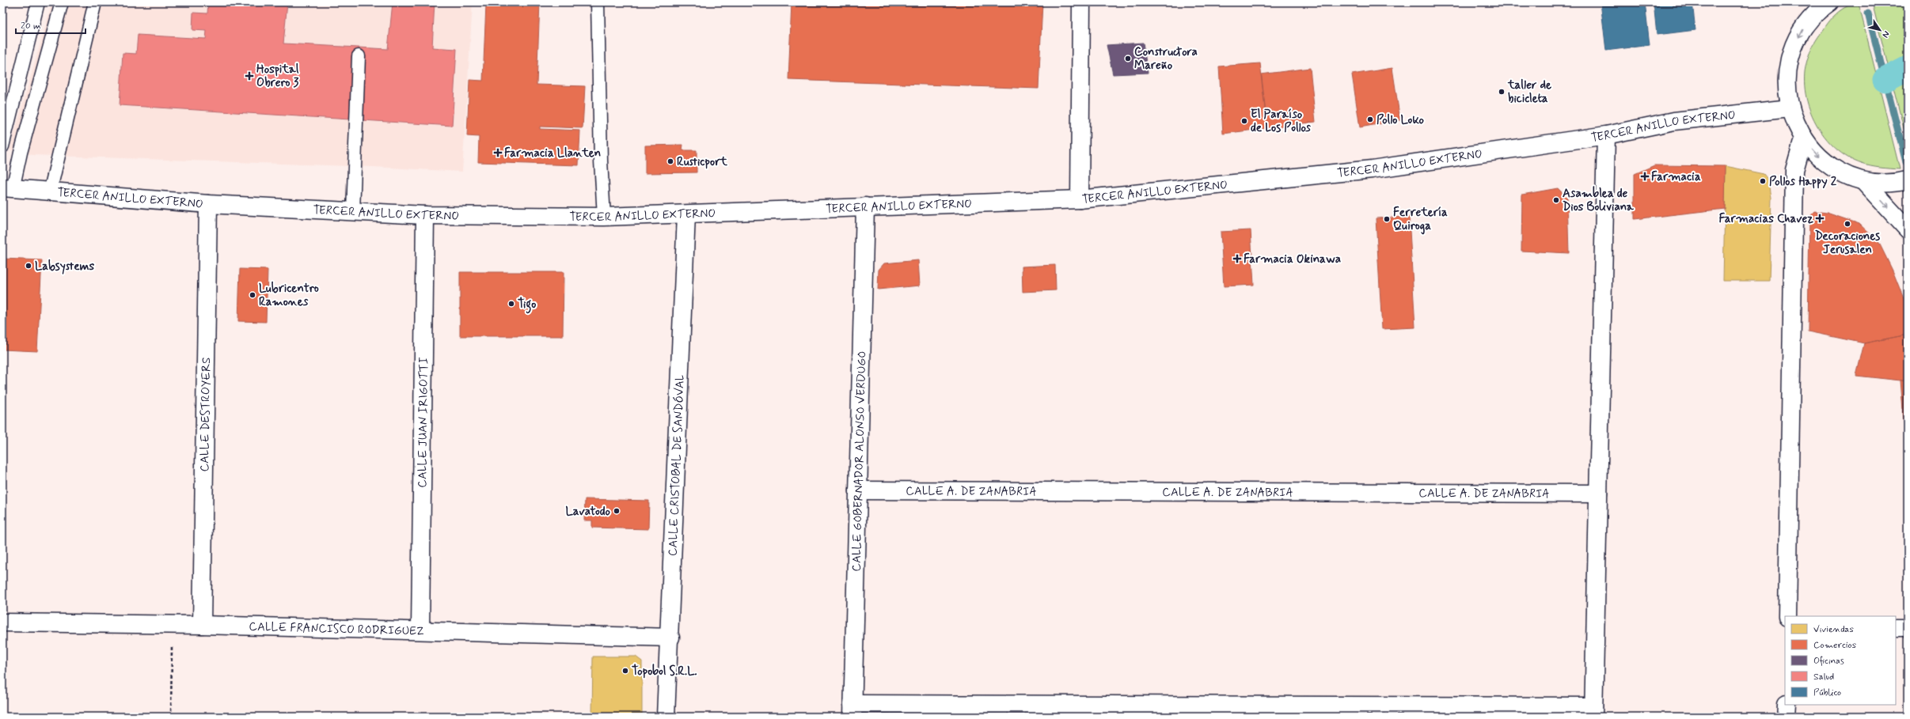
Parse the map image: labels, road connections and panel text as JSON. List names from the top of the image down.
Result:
{
  "streets": {
    "street": [
      "TERCER ANILLO EXTERNO",
      "CALLE DESTROYERS",
      "CALLE JUAN IRIGOTTI",
      "CALLE GOBERNADOR ALONSO VERDUGO",
      "CALLE CRISTOBAL DE SANDÓVAL",
      "CALLE A. DE ZANABRIA",
      "CALLE FRANCISCO RODRIGUEZ"
    ]
  },
  "crossings": [
    ["TERCER ANILLO EXTERNO", "CALLE DESTROYERS"],
    ["TERCER ANILLO EXTERNO", "CALLE JUAN IRIGOTTI"],
    ["TERCER ANILLO EXTERNO", "CALLE GOBERNADOR ALONSO VERDUGO"],
    ["TERCER ANILLO EXTERNO", "CALLE CRISTOBAL DE SANDÓVAL"],
    ["CALLE DESTROYERS", "CALLE FRANCISCO RODRIGUEZ"],
    ["CALLE JUAN IRIGOTTI", "CALLE FRANCISCO RODRIGUEZ"],
    ["CALLE GOBERNADOR ALONSO VERDUGO", "CALLE A. DE ZANABRIA"],
    ["CALLE CRISTOBAL DE SANDÓVAL", "CALLE FRANCISCO RODRIGUEZ"]
  ],
  "places": {
    "other": [
      "Constructora Mareño",
      "taller de bicicleta",
      "Pollo Loko",
      "El Paraíso de Los Pollos",
      "Rusticport",
      "Pollos Happy 2",
      "Asamblea de Dios Boliviana",
      "Ferretería Quiroga",
      "Decoraciones Jerusalen",
      "Labsystems",
      "Lubricentro Ramones",
      "Tigo",
      "Lavatodo",
      "Topobol S.R.L."
    ],
    "health": [
      "Hospital Obrero 3",
      "Farmacia Llanten",
      "Farmacia",
      "Farmacias Chavez",
      "Farmacia Okinawa"
    ]
  },
  "legend": [
    "Viviendas",
    "Comercios",
    "Oficinas",
    "Salud",
    "Público"
  ],
  "scale_bar": "20 m",
  "north": "bottom right"
}
